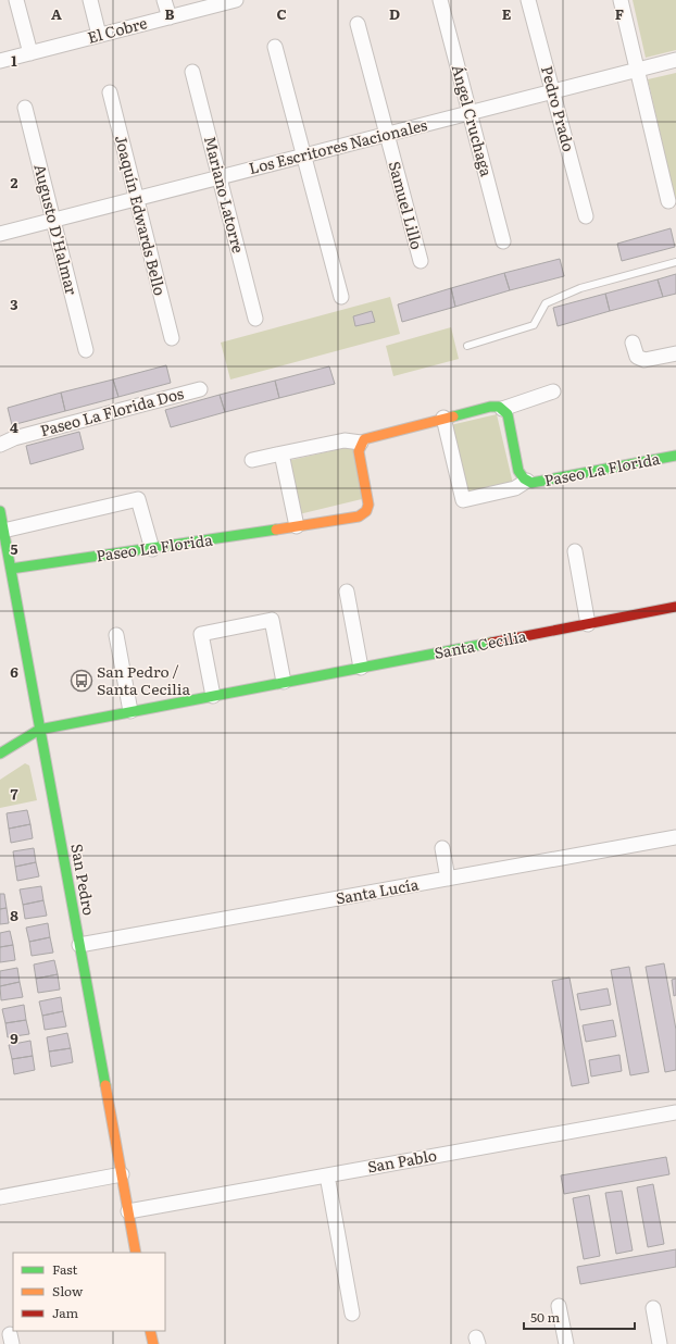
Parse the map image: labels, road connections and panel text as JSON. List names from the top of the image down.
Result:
{
  "streets": {
    "street": [
      "El Cobre",
      "Pedro Prado",
      "Ángel Cruchaga",
      "Los Escritores Nacionales",
      "Mariano Latorre",
      "Samuel Lillo",
      "Joaquín Edwards Bello",
      "Augusto D'Halmar",
      "Paseo La Florida Dos",
      "Paseo La Florida",
      "Santa Cecilia",
      "San Pedro",
      "Santa Lucía",
      "San Pablo"
    ]
  },
  "crossings": [
    ["Pedro Prado", "Los Escritores Nacionales"],
    ["Ángel Cruchaga", "Los Escritores Nacionales"],
    ["Los Escritores Nacionales", "Mariano Latorre"],
    ["Los Escritores Nacionales", "Samuel Lillo"],
    ["Los Escritores Nacionales", "Joaquín Edwards Bello"],
    ["Los Escritores Nacionales", "Augusto D'Halmar"],
    ["Paseo La Florida", "San Pedro"],
    ["Santa Cecilia", "San Pedro"],
    ["San Pedro", "Santa Lucía"],
    ["San Pedro", "San Pablo"]
  ],
  "places": {
    "bus stop": ["San Pedro / Santa Cecilia"]
  },
  "legend": ["Fast", "Slow", "Jam"],
  "scale_bar": "50 m",
  "grid": {
    "columns": [
      "A",
      "B",
      "C",
      "D",
      "E",
      "F"
    ],
    "rows": [
      "1",
      "2",
      "3",
      "4",
      "5",
      "6",
      "7",
      "8",
      "9"
    ]
  }
}
